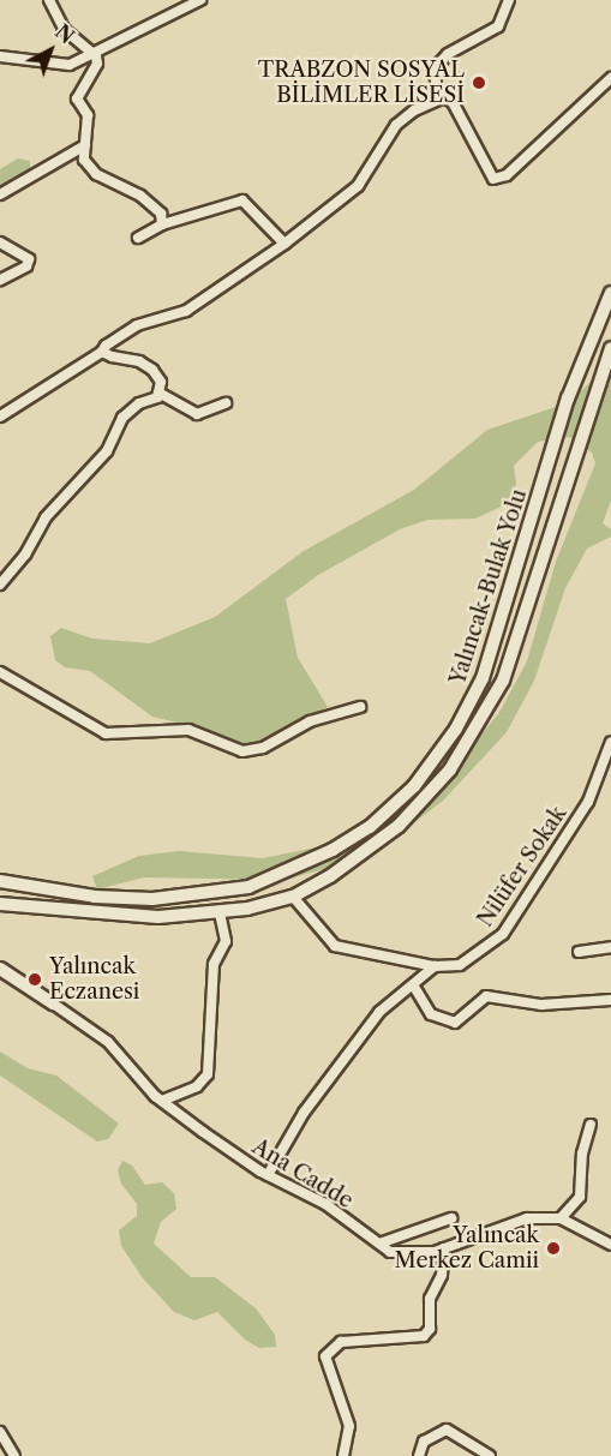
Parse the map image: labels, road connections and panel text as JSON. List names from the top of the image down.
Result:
{
  "streets": {
    "main road": ["Yalıncak-Bulak Yolu"],
    "street": ["Nilüfer Sokak", "Ana Cadde"]
  },
  "places": ["TRABZON SOSYAL BİLİMLER LİSESİ", "Yalıncak Eczanesi", "Yalıncak Merkez Camii"],
  "north": "top right"
}
